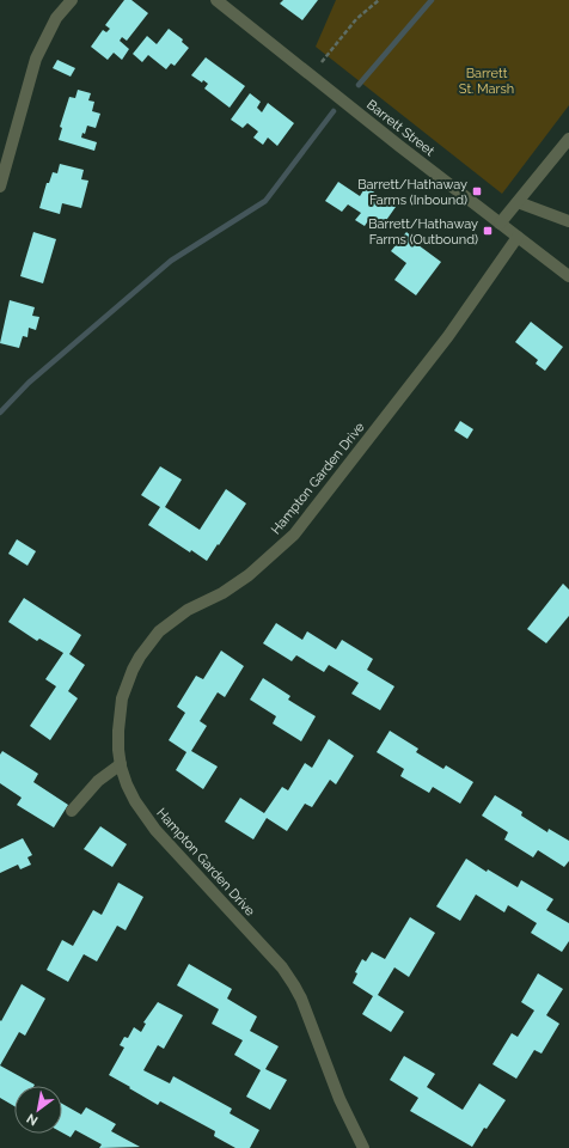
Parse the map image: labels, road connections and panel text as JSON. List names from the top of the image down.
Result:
{
  "streets": {
    "street": ["Barrett Street", "Hampton Garden Drive"]
  },
  "crossings": [
    ["Barrett Street", "Hampton Garden Drive"]
  ],
  "parks": ["Barrett St. Marsh"],
  "places": {
    "transit": ["Barrett/Hathaway Farms (Inbound)", "Barrett/Hathaway Farms (Outbound)"]
  },
  "north": "bottom left"
}
